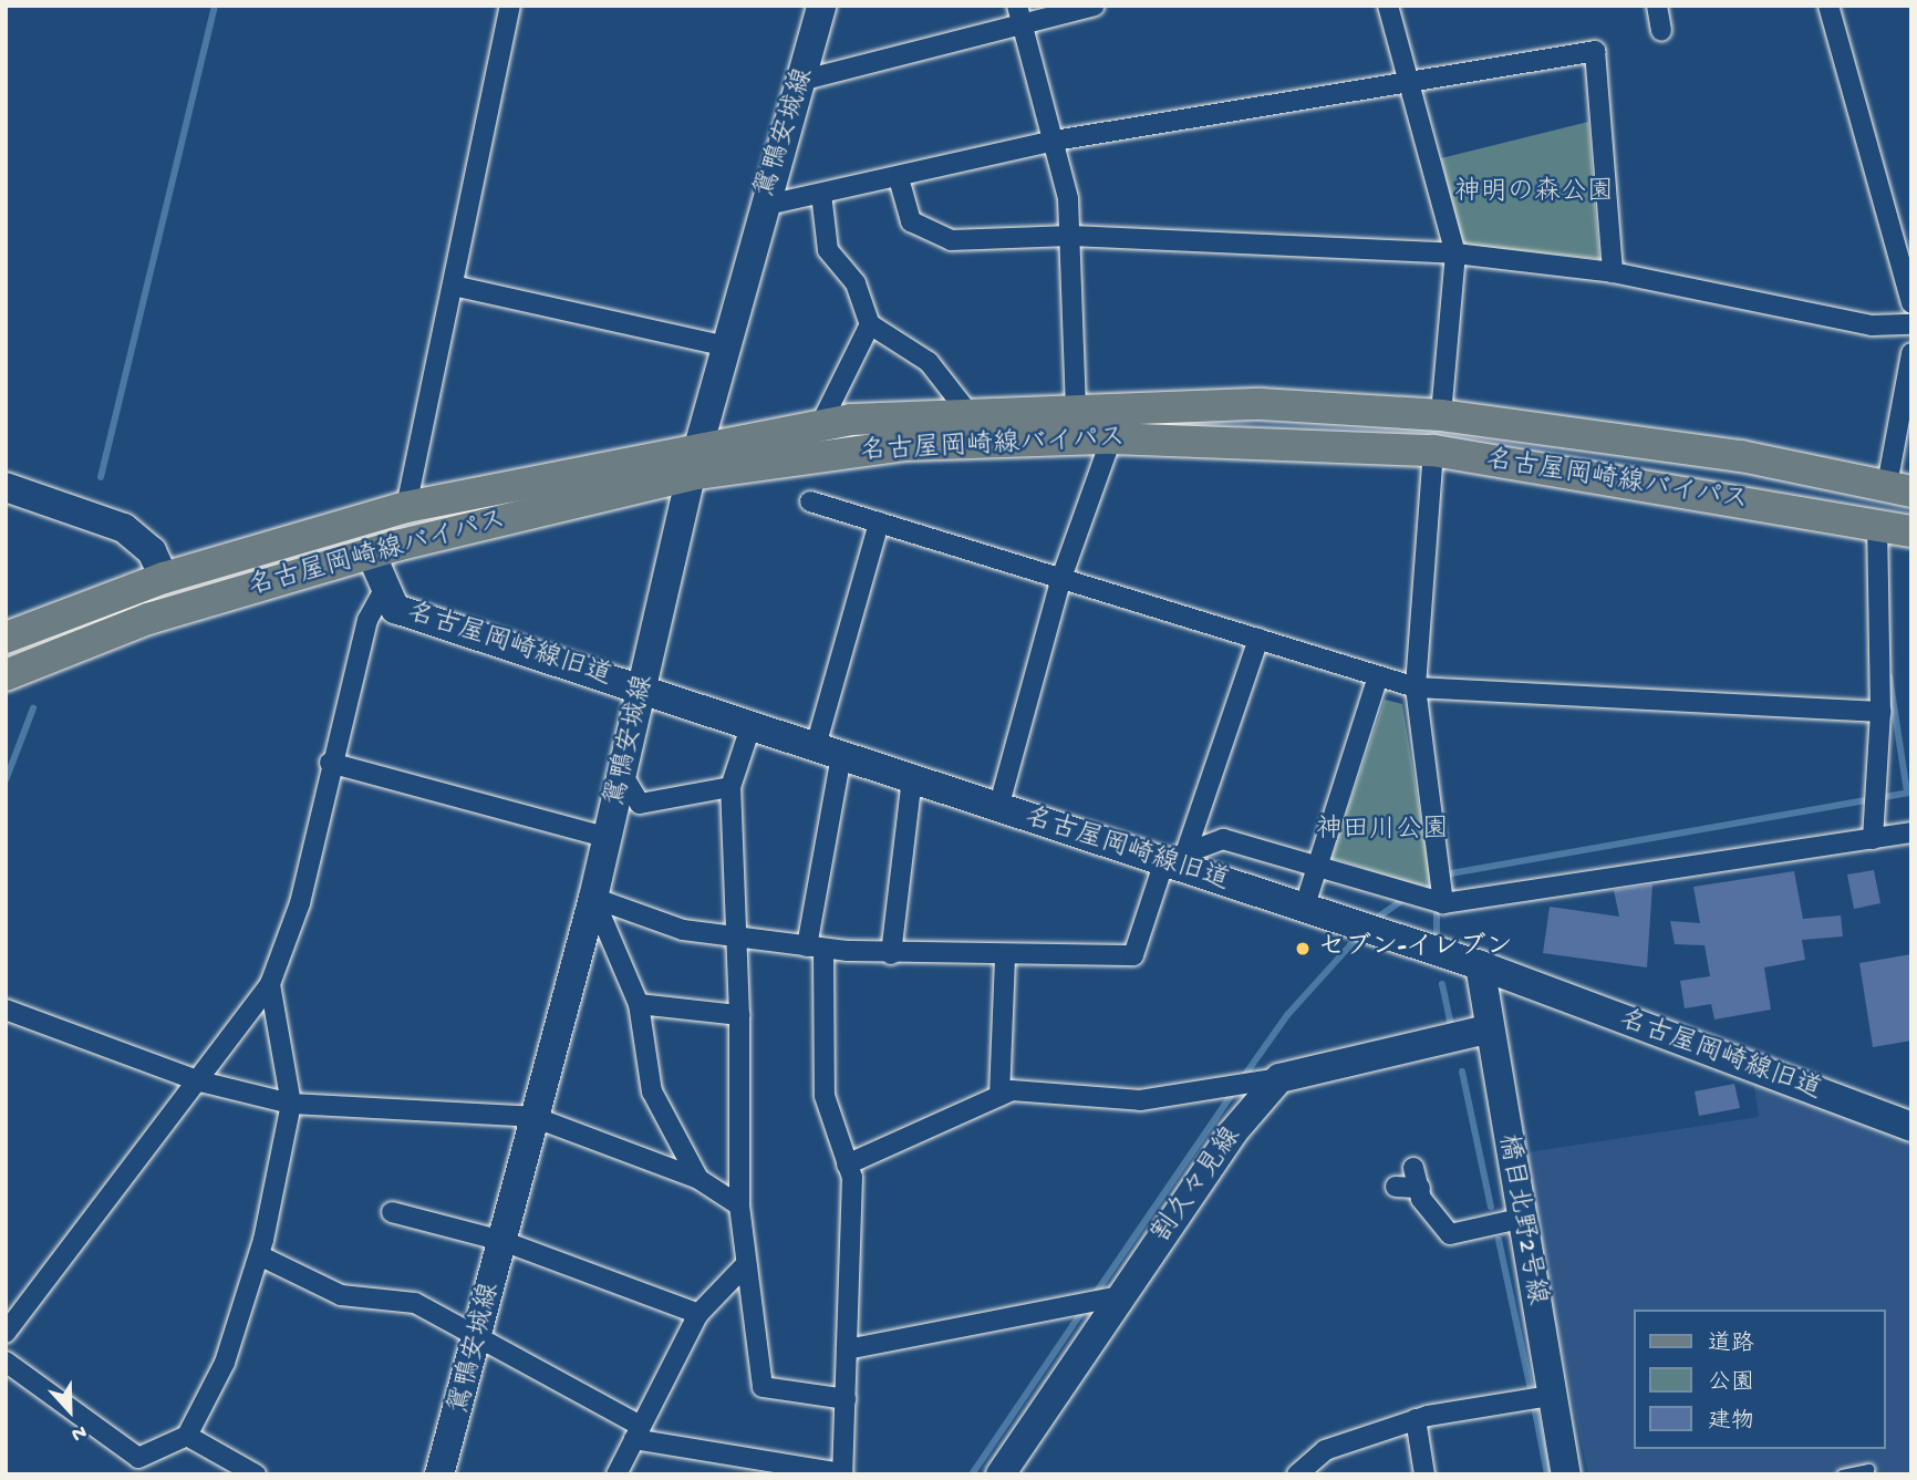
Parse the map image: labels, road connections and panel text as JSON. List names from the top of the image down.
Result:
{
  "streets": {
    "main road": ["名古屋岡崎線バイパス"],
    "street": [
      "鴛鴨安城線",
      "名古屋岡崎線旧道",
      "割久々見線",
      "橋目北野2号線"
    ]
  },
  "crossings": [
    ["鴛鴨安城線", "名古屋岡崎線バイパス"],
    ["鴛鴨安城線", "名古屋岡崎線旧道"],
    ["名古屋岡崎線バイパス", "名古屋岡崎線旧道"],
    ["名古屋岡崎線旧道", "橋目北野2号線"]
  ],
  "parks": ["神明の森公園", "神田川公園"],
  "places": ["セブン-イレブン"],
  "legend": ["道路", "公園", "建物"],
  "north": "bottom"
}
